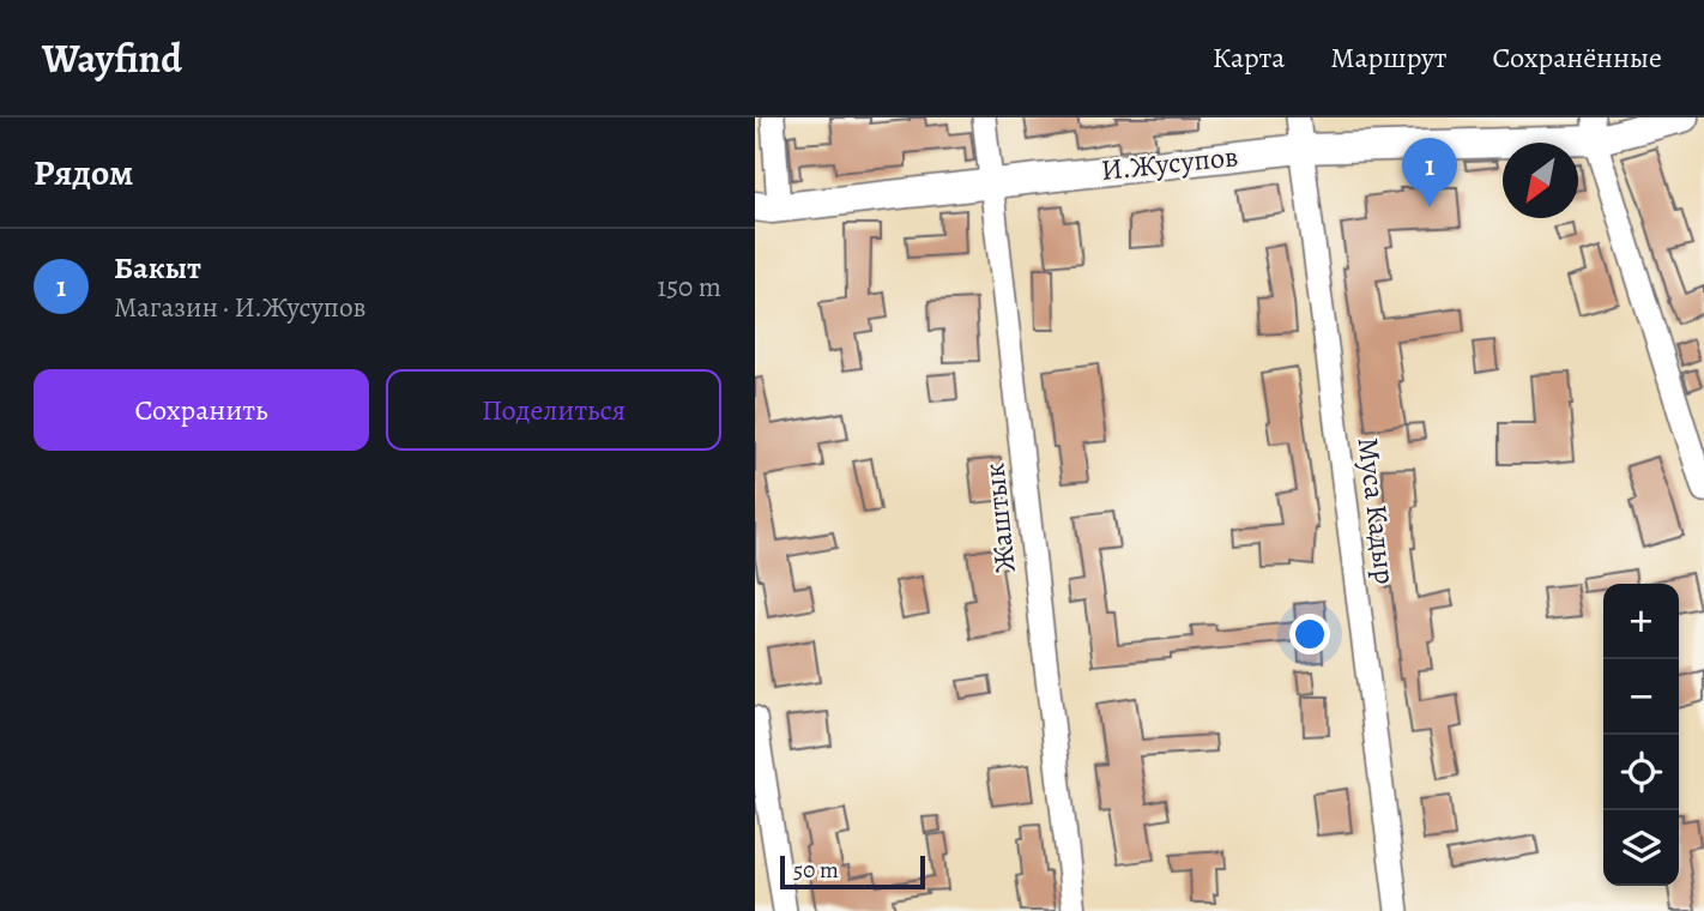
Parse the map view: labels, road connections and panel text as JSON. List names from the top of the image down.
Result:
{
  "streets": {
    "street": ["И.Жусупов", "Муса Кадыр", "Жаштык"]
  },
  "crossings": [
    ["И.Жусупов", "Муса Кадыр"],
    ["И.Жусупов", "Жаштык"]
  ],
  "scale_bar": "50 m",
  "north": "bottom left",
  "page": {
    "header": "Wayfind",
    "nav": ["Карта", "Маршрут", "Сохранённые"],
    "heading": "Рядом",
    "pins": "1",
    "list": [
      {
        "mark": "1",
        "name": "Бакыт",
        "note": "Магазин · И.Жусупов",
        "value": "150 m"
      }
    ],
    "buttons": ["Сохранить", "Поделиться"],
    "map_buttons": ["+", "−"],
    "scale": "50 m"
  }
}
